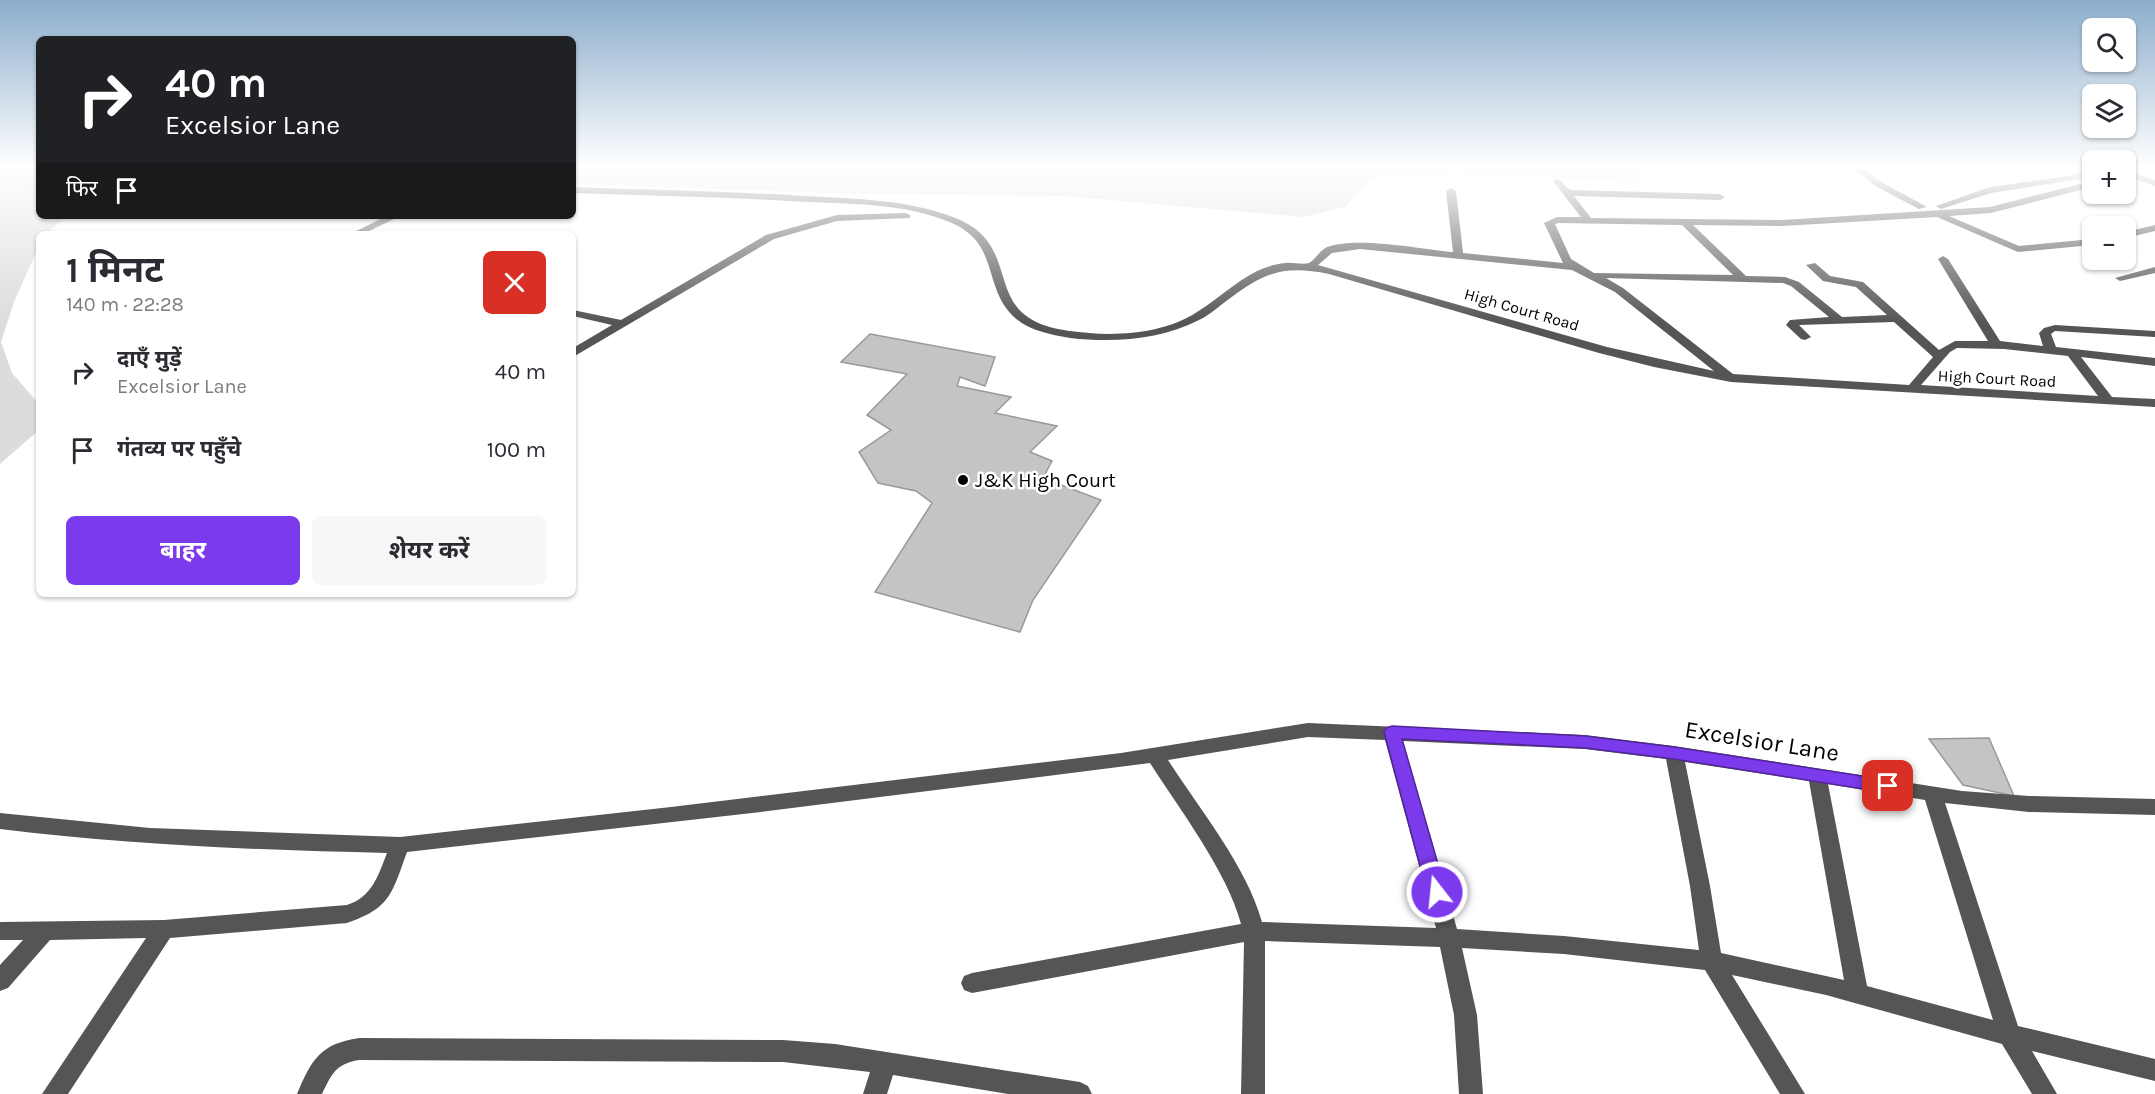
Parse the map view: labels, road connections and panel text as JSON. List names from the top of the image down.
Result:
{
  "streets": {
    "street": ["High Court Road", "Excelsior Lane"]
  },
  "places": ["J&K High Court"],
  "page": {
    "map_buttons": ["+", "−"],
    "turn": ["40 m", "Excelsior Lane"],
    "then": "फिर",
    "heading": ["1 मिनट", "140 m · 22:28"],
    "list": [
      {
        "name": "दाएँ मुड़ें",
        "note": "Excelsior Lane",
        "value": "40 m"
      },
      {
        "name": "गंतव्य पर पहुँचे",
        "value": "100 m"
      }
    ],
    "buttons": ["बाहर", "शेयर करें"]
  }
}
